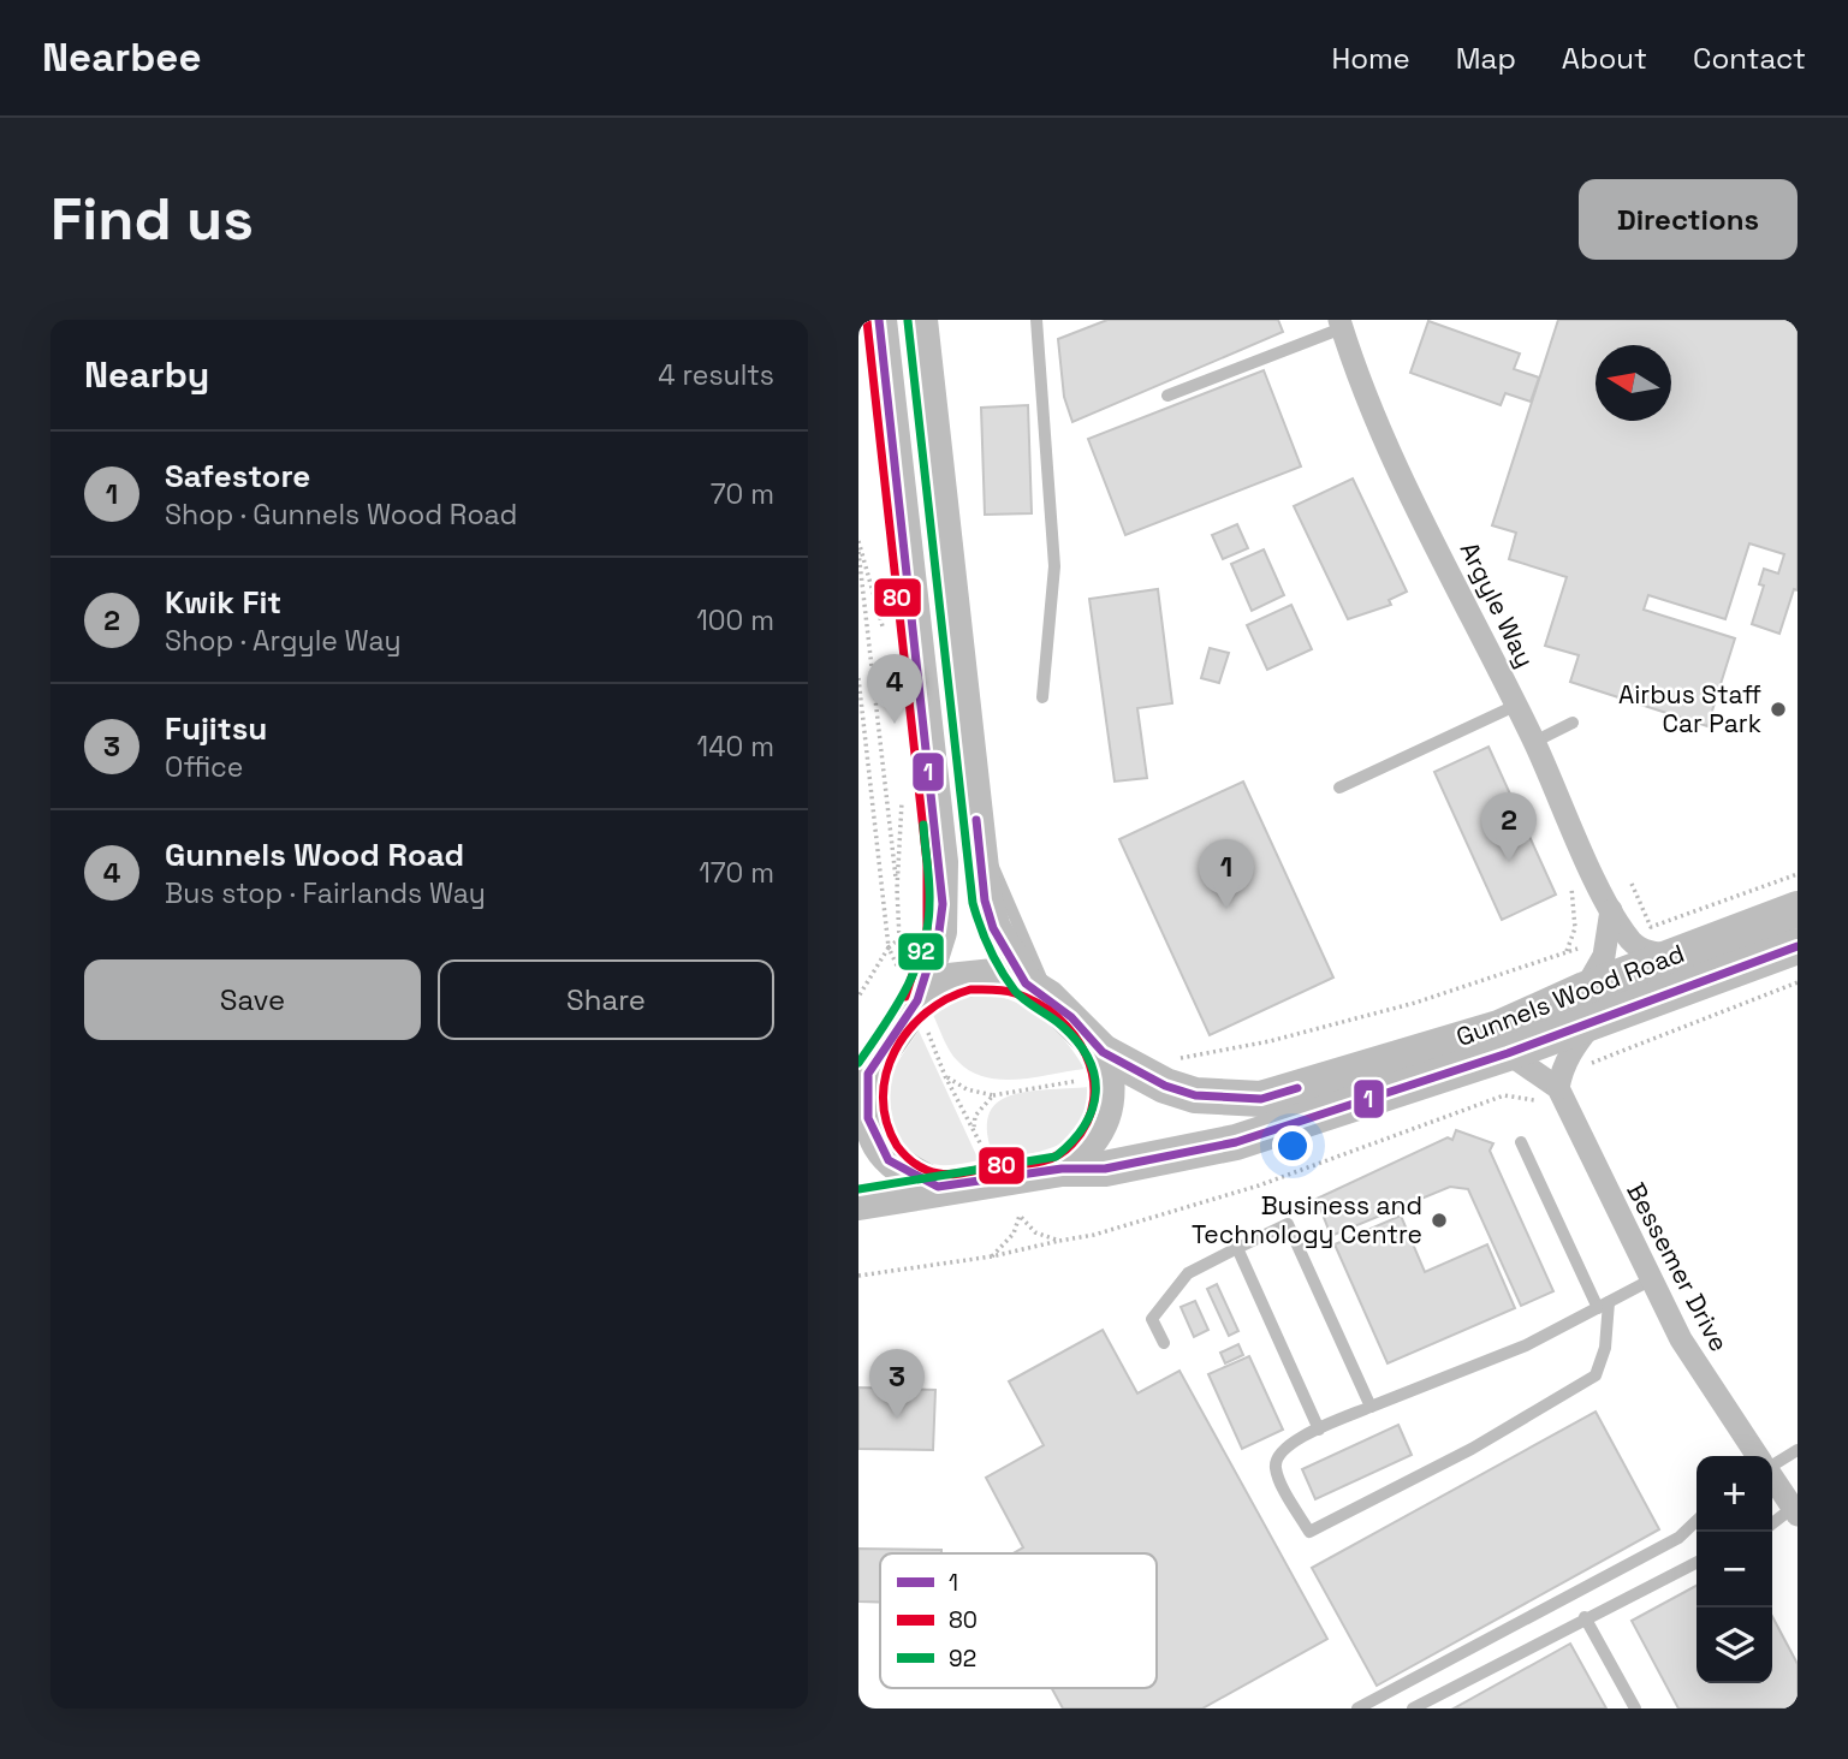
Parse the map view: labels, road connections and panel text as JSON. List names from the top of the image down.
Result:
{
  "streets": {
    "main road": ["Gunnels Wood Road"],
    "street": ["Argyle Way", "Bessemer Drive"]
  },
  "crossings": [
    ["Argyle Way", "Gunnels Wood Road"]
  ],
  "places": ["Airbus Staff Car Park", "Business and Technology Centre"],
  "lines": ["transit line 1", "transit line 80", "transit line 92"],
  "legend": ["1", "80", "92"],
  "north": "left",
  "page": {
    "header": "Nearbee",
    "nav": [
      "Home",
      "Map",
      "About",
      "Contact"
    ],
    "buttons": [
      "Directions",
      ["Save", "Share"]
    ],
    "title": "Find us",
    "heading": ["Nearby", "4 results"],
    "list": [
      {
        "mark": "1",
        "name": "Safestore",
        "note": "Shop · Gunnels Wood Road",
        "value": "70 m"
      },
      {
        "mark": "2",
        "name": "Kwik Fit",
        "note": "Shop · Argyle Way",
        "value": "100 m"
      },
      {
        "mark": "3",
        "name": "Fujitsu",
        "note": "Office",
        "value": "140 m"
      },
      {
        "mark": "4",
        "name": "Gunnels Wood Road",
        "note": "Bus stop · Fairlands Way",
        "value": "170 m"
      }
    ],
    "pins": [
      "4",
      "2",
      "1",
      "3"
    ],
    "map_buttons": ["+", "−"]
  }
}
